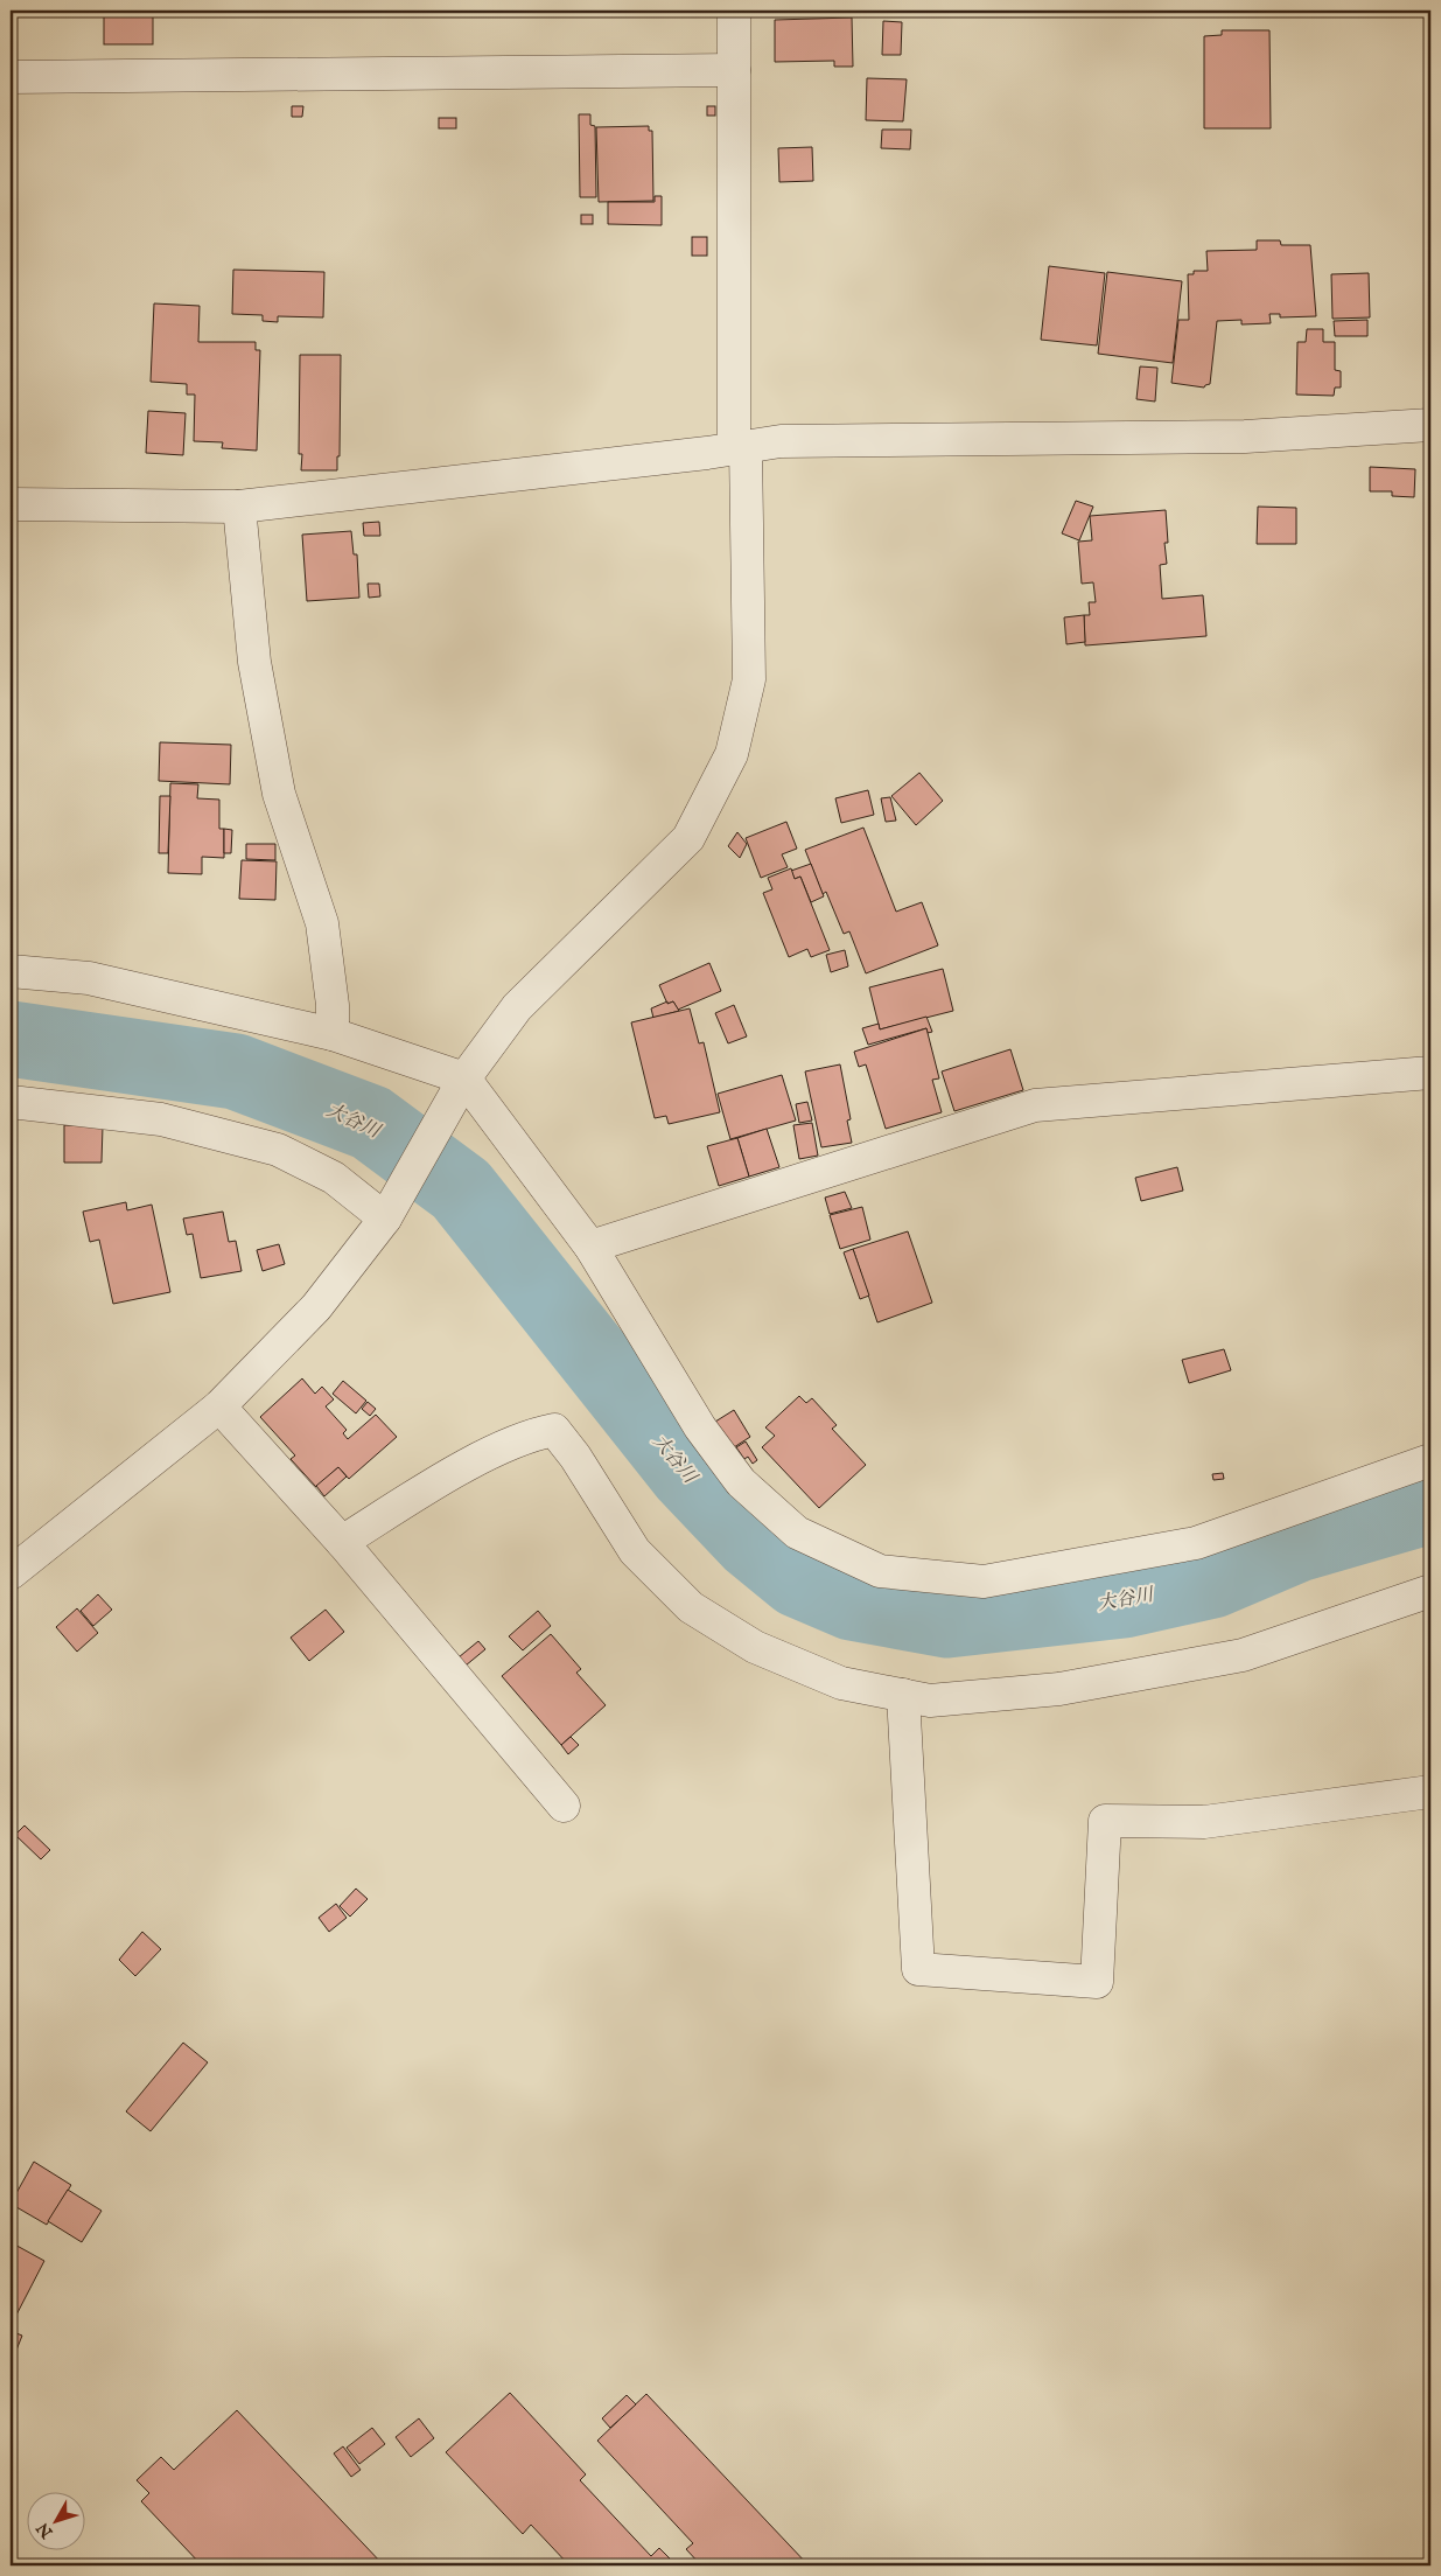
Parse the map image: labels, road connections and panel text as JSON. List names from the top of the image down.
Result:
{
  "water": ["大谷川"],
  "north": "bottom left"
}
